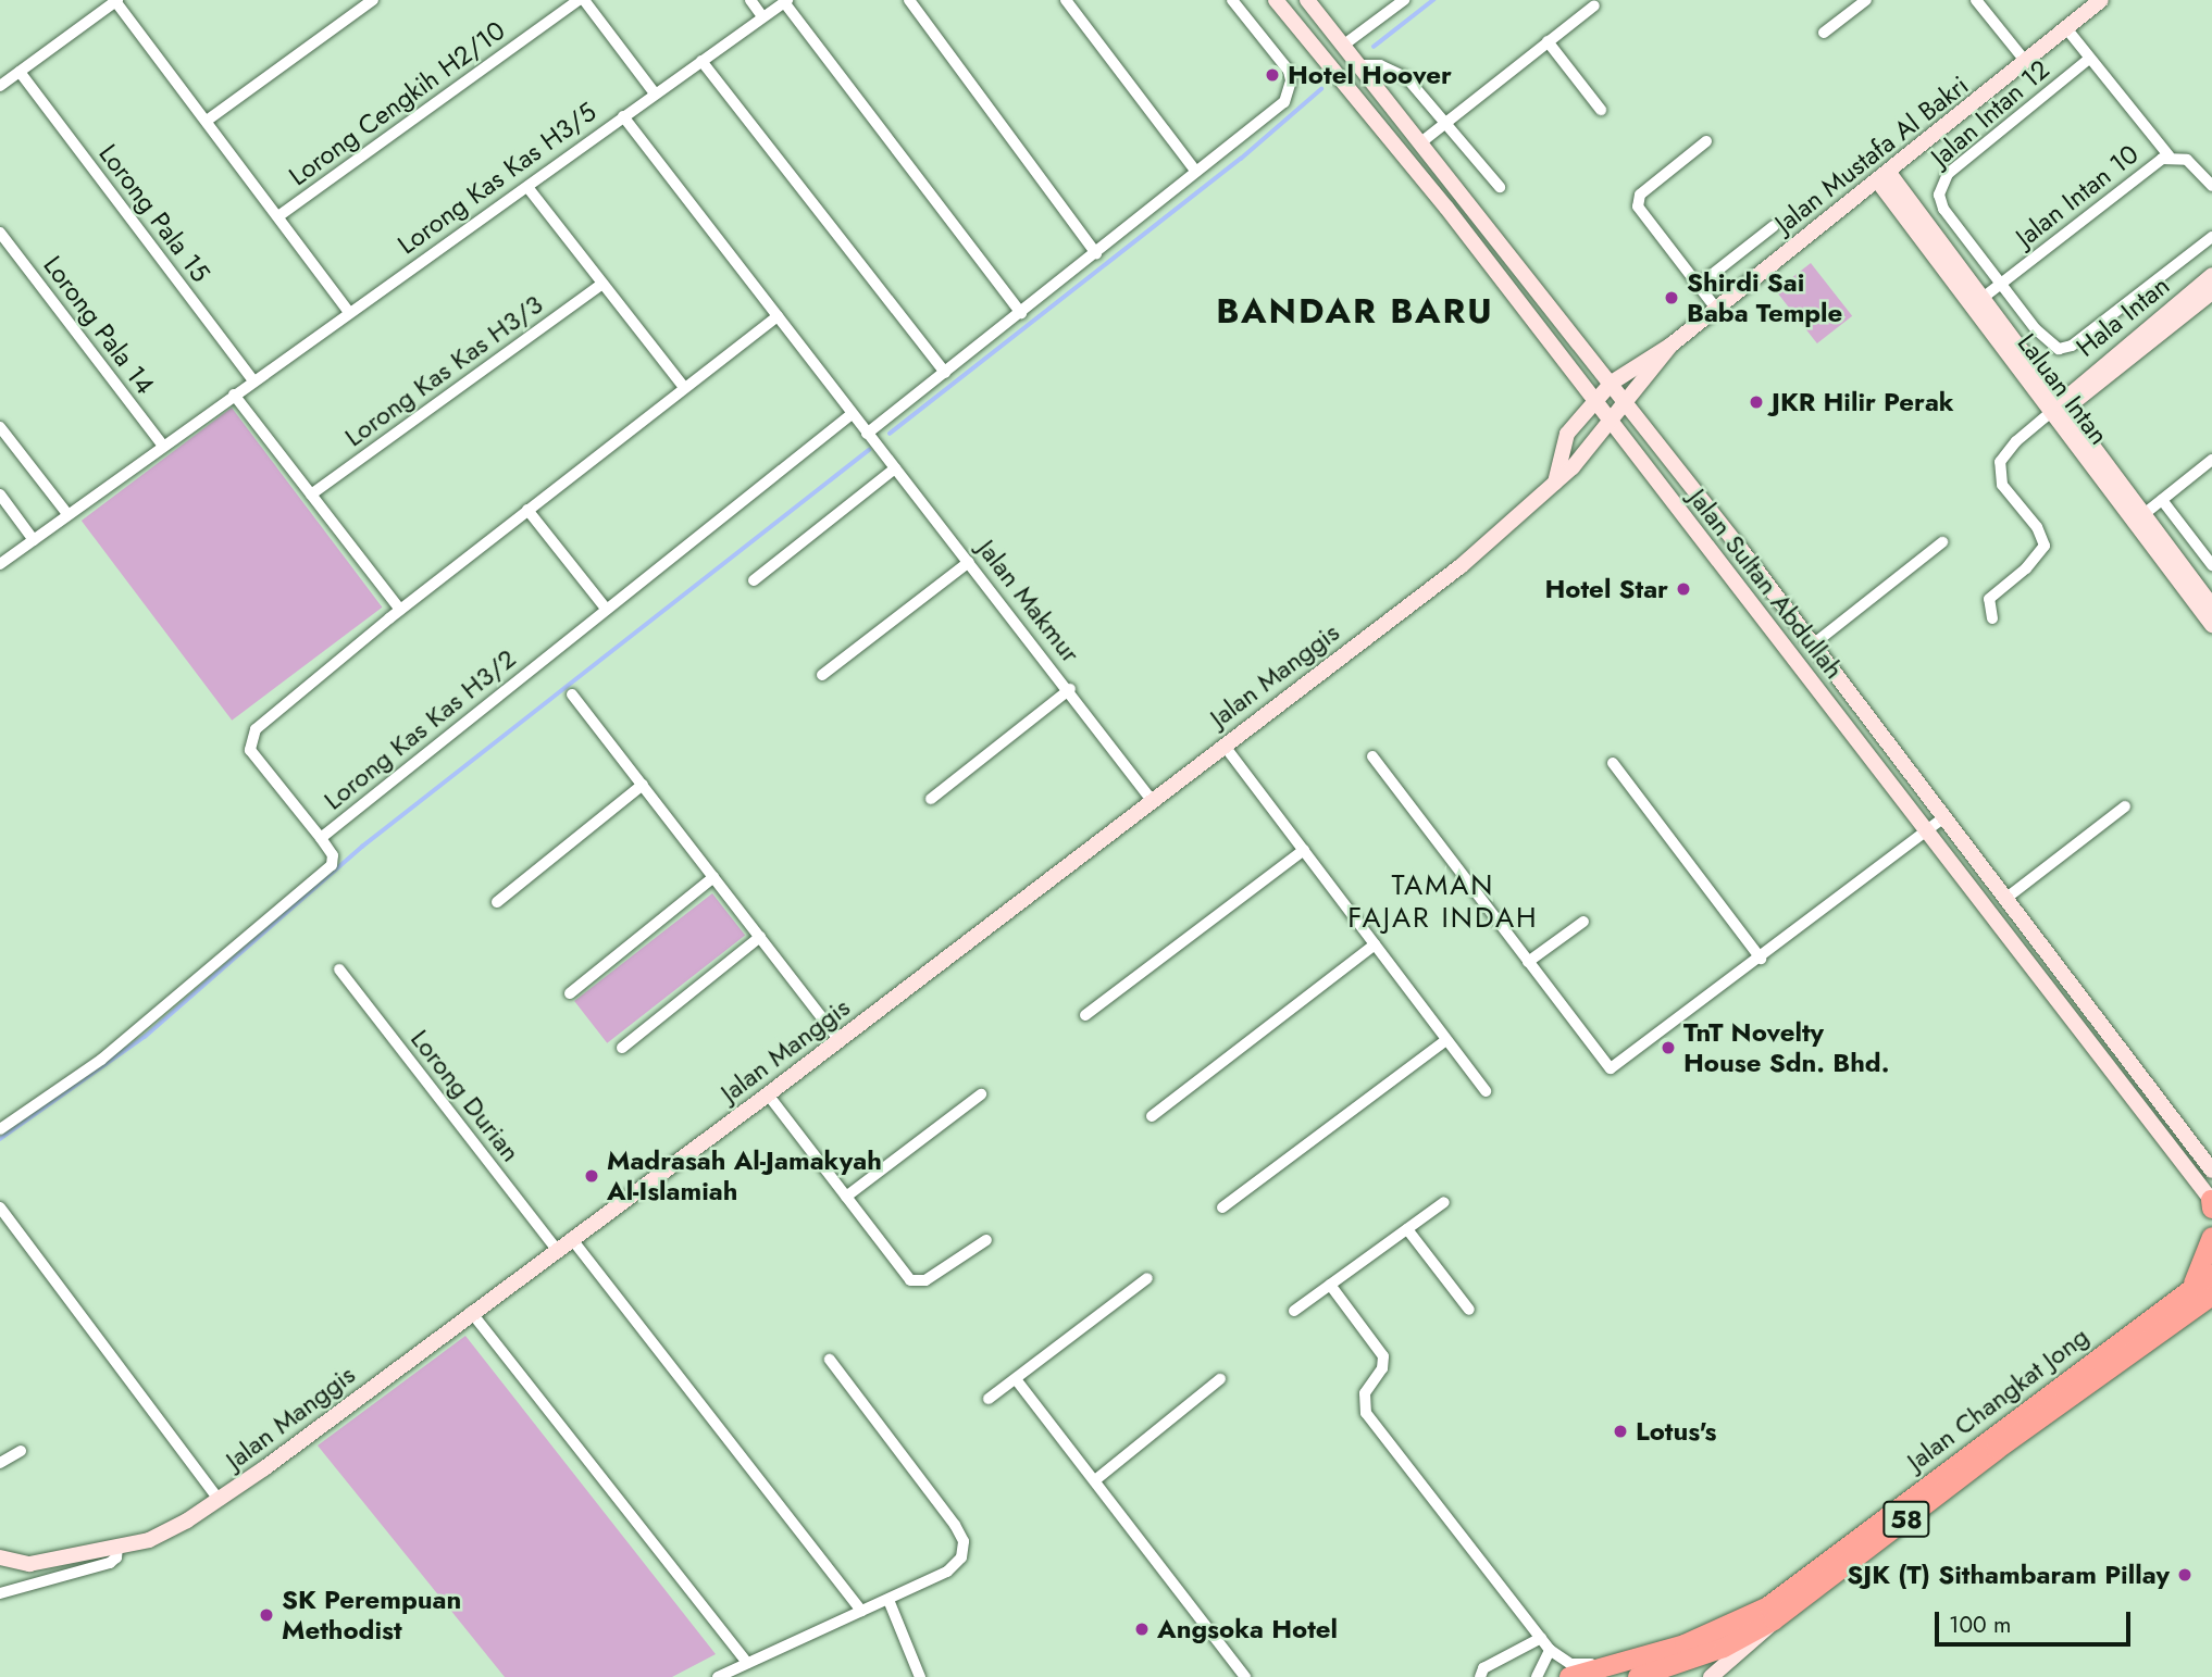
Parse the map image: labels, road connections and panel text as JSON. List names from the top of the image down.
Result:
{
  "streets": {
    "highway": ["Jalan Changkat Jong", "58"],
    "street": [
      "Lorong Cengkih H2/10",
      "Jalan Intan 12",
      "Jalan Mustafa Al Bakri",
      "Lorong Kas Kas H3/5",
      "Jalan Intan 10",
      "Lorong Pala 15",
      "Hala Intan",
      "Lorong Pala 14",
      "Lorong Kas Kas H3/3",
      "Laluan Intan",
      "Jalan Sultan Abdullah",
      "Jalan Makmur",
      "Jalan Manggis",
      "Lorong Kas Kas H3/2",
      "Lorong Durian"
    ]
  },
  "crossings": [
    ["Jalan Intan 12", "Jalan Intan 10"],
    ["Jalan Mustafa Al Bakri", "Laluan Intan"],
    ["Jalan Mustafa Al Bakri", "Jalan Sultan Abdullah"],
    ["Jalan Mustafa Al Bakri", "Jalan Manggis"],
    ["Lorong Kas Kas H3/5", "Lorong Pala 15"],
    ["Lorong Kas Kas H3/5", "Lorong Pala 14"],
    ["Lorong Kas Kas H3/5", "Jalan Makmur"],
    ["Jalan Intan 10", "Laluan Intan"],
    ["Hala Intan", "Laluan Intan"],
    ["Jalan Sultan Abdullah", "Jalan Manggis"],
    ["Jalan Makmur", "Jalan Manggis"],
    ["Jalan Makmur", "Lorong Kas Kas H3/2"],
    ["Jalan Manggis", "Lorong Durian"]
  ],
  "districts": ["BANDAR BARU", "TAMAN FAJAR INDAH"],
  "places": [
    "Hotel Hoover",
    "Shirdi Sai Baba Temple",
    "JKR Hilir Perak",
    "Hotel Star",
    "TnT Novelty House Sdn. Bhd.",
    "Madrasah Al-Jamakyah Al-Islamiah",
    "Lotus's",
    "SJK (T) Sithambaram Pillay",
    "SK Perempuan Methodist",
    "Angsoka Hotel"
  ],
  "scale_bar": "100 m"
}
